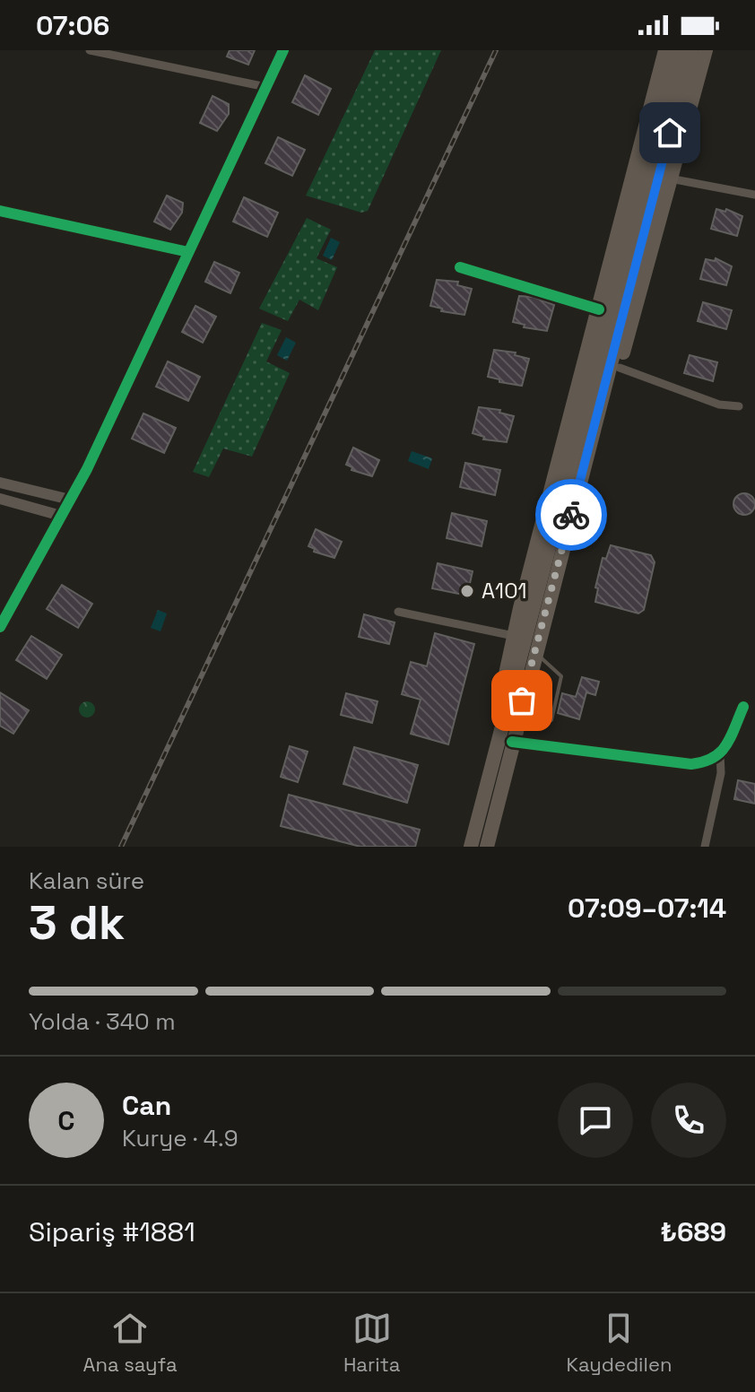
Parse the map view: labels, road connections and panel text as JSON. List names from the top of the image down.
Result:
{
  "places": ["A101"],
  "page": {
    "status": "07:06",
    "heading": ["3 dk", "Kalan süre", "07:09–07:14"],
    "panel": [
      "Can",
      "Kurye · 4.9",
      "Sipariş #1881",
      "₺689"
    ],
    "bar": "Yolda · 340 m",
    "round": "C",
    "tabs": ["Ana sayfa", "Harita", "Kaydedilen"]
  }
}
